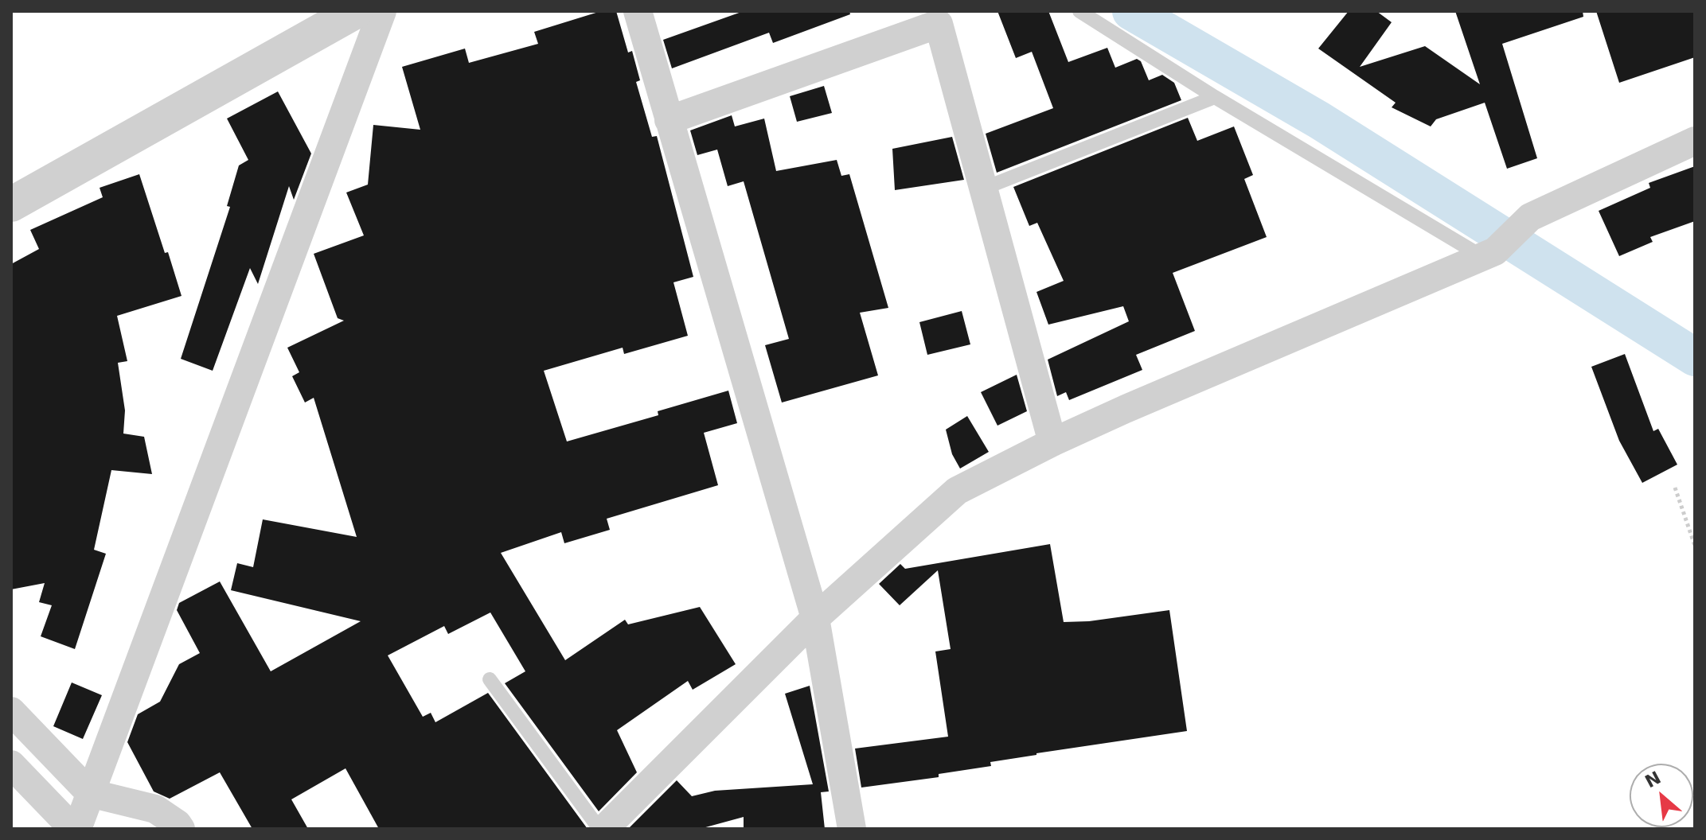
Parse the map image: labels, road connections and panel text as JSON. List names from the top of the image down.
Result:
{
  "north": "top left"
}
